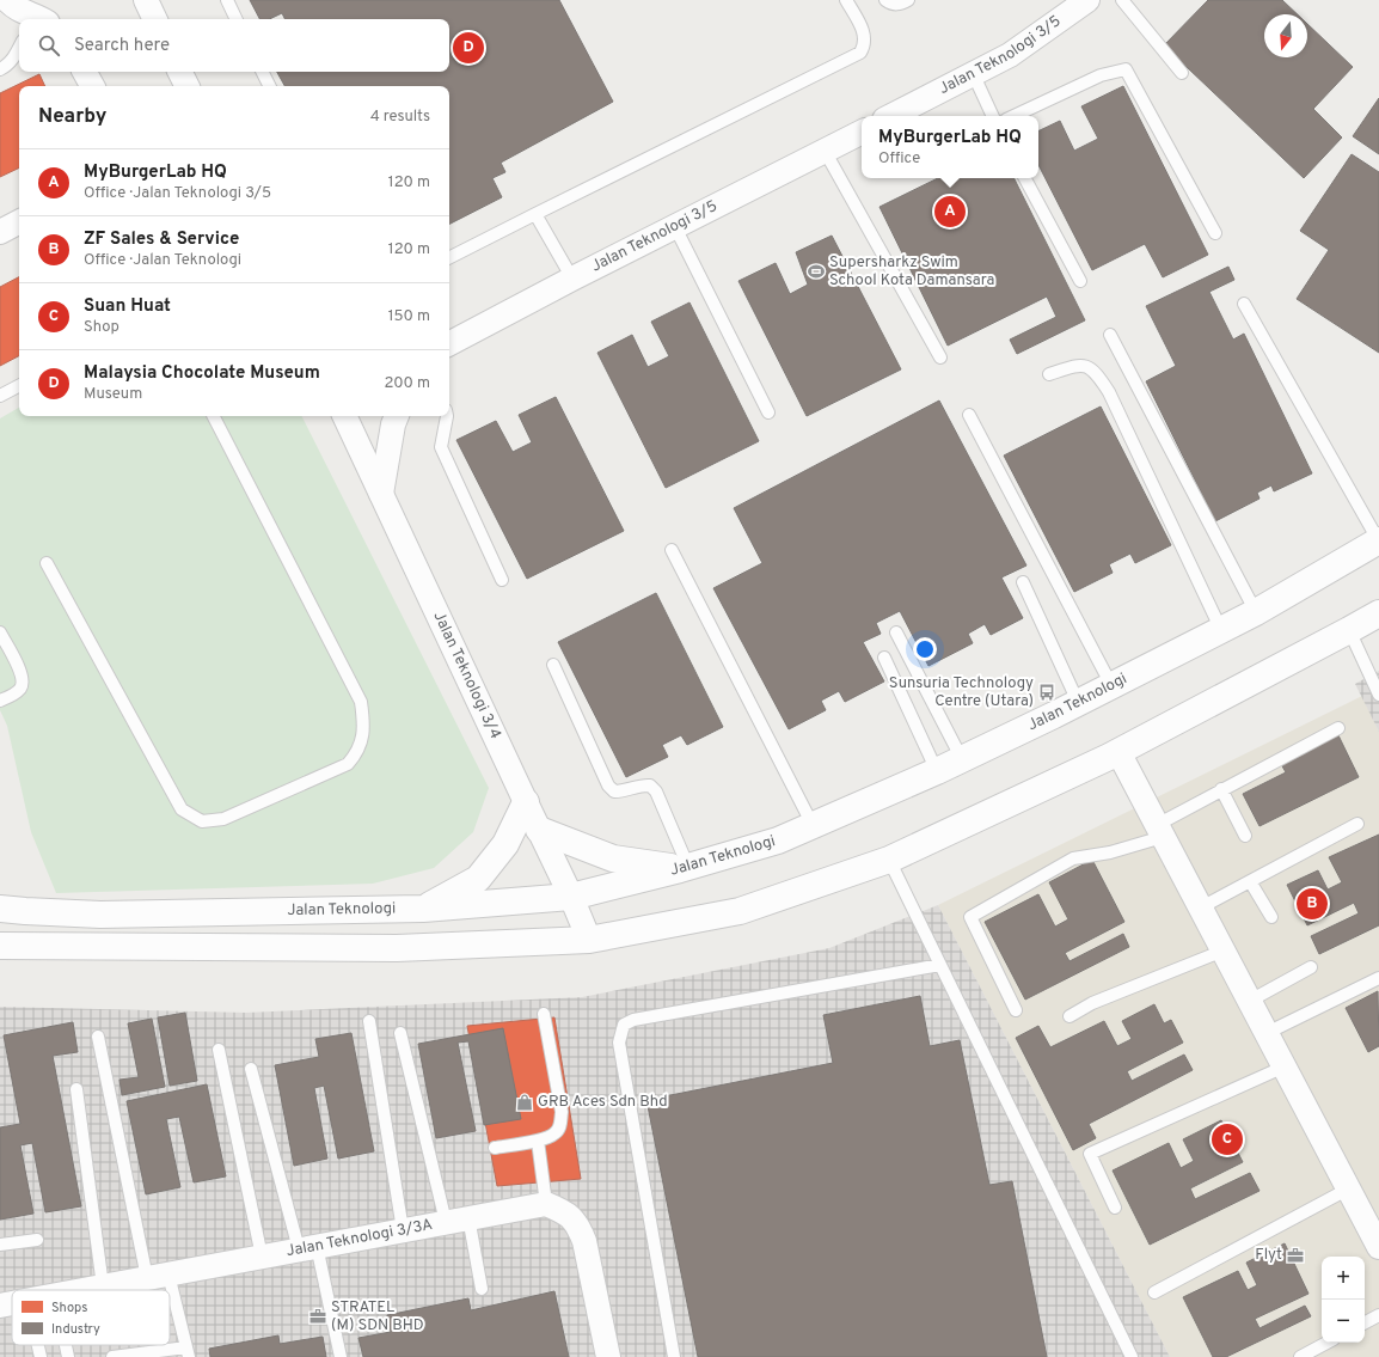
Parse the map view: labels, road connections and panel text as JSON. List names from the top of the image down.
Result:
{
  "streets": {
    "street": [
      "Jalan Teknologi 3/5",
      "Jalan Teknologi 3/4",
      "Jalan Teknologi",
      "Jalan Teknologi 3/3A"
    ]
  },
  "crossings": [
    ["Jalan Teknologi 3/4", "Jalan Teknologi"]
  ],
  "places": {
    "sports": ["Supersharkz Swim School Kota Damansara"],
    "bus stop": ["Sunsuria Technology Centre (Utara)"],
    "shop": ["GRB Aces Sdn Bhd"],
    "office": ["Flyt", "STRATEL (M) SDN BHD"]
  },
  "legend": ["Shops", "Industry"],
  "north": "bottom",
  "page": {
    "search": "Search here",
    "pins": [
      "D",
      "A",
      "B",
      "C"
    ],
    "heading": ["Nearby", "4 results"],
    "popup": ["MyBurgerLab HQ", "Office"],
    "list": [
      {
        "mark": "A",
        "name": "MyBurgerLab HQ",
        "note": "Office · Jalan Teknologi 3/5",
        "value": "120 m"
      },
      {
        "mark": "B",
        "name": "ZF Sales & Service",
        "note": "Office · Jalan Teknologi",
        "value": "120 m"
      },
      {
        "mark": "C",
        "name": "Suan Huat",
        "note": "Shop",
        "value": "150 m"
      },
      {
        "mark": "D",
        "name": "Malaysia Chocolate Museum",
        "note": "Museum",
        "value": "200 m"
      }
    ],
    "map_buttons": ["+", "−"]
  }
}
